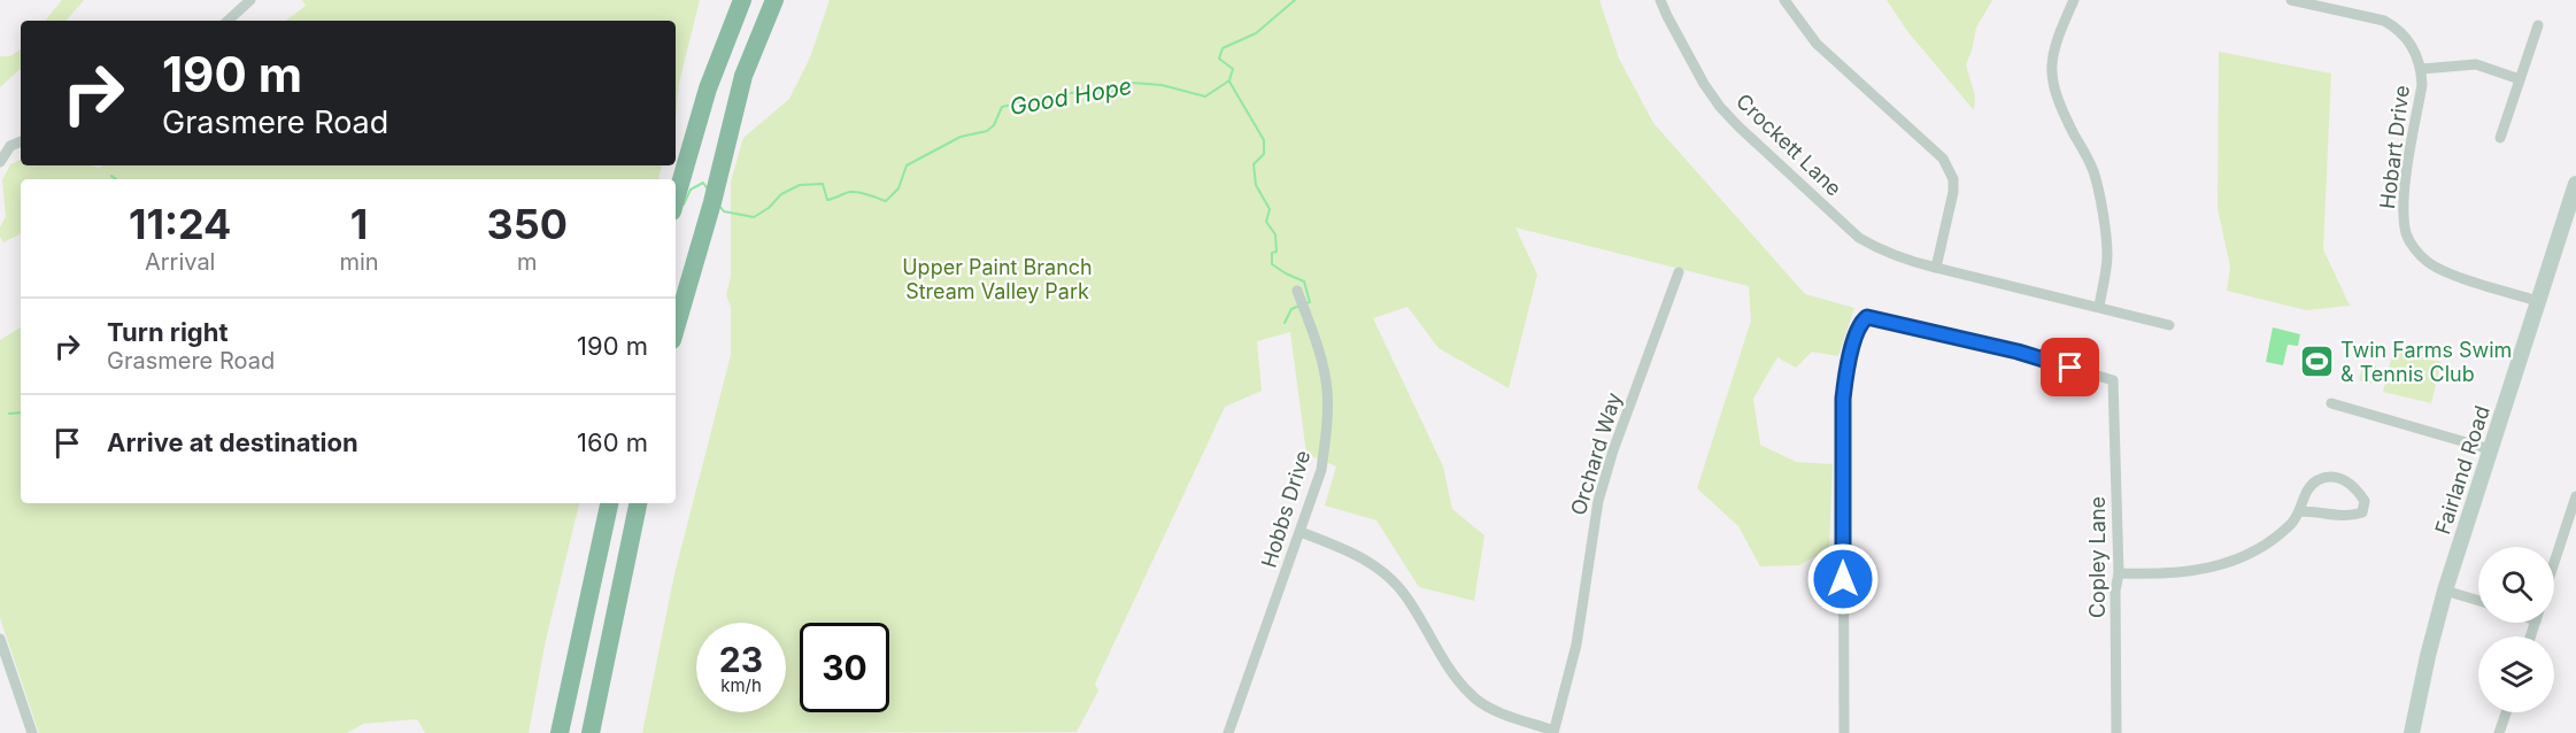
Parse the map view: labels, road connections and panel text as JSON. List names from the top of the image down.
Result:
{
  "streets": {
    "main road": ["Fairland Road"],
    "street": [
      "Crockett Lane",
      "Hobart Drive",
      "Orchard Way",
      "Hobbs Drive",
      "Copley Lane"
    ]
  },
  "crossings": [
    ["Hobart Drive", "Fairland Road"]
  ],
  "water": ["Good Hope"],
  "parks": ["Upper Paint Branch Stream Valley Park"],
  "places": {
    "sports": ["Twin Farms Swim & Tennis Club"]
  },
  "page": {
    "turn": ["190 m", "Grasmere Road"],
    "eta": [
      "11:24",
      "Arrival",
      "1",
      "min",
      "350",
      "m"
    ],
    "list": [
      {
        "name": "Turn right",
        "note": "Grasmere Road",
        "value": "190 m"
      },
      {
        "name": "Arrive at destination",
        "value": "160 m"
      }
    ],
    "speed": "23 km/h",
    "limit": "30"
  }
}
